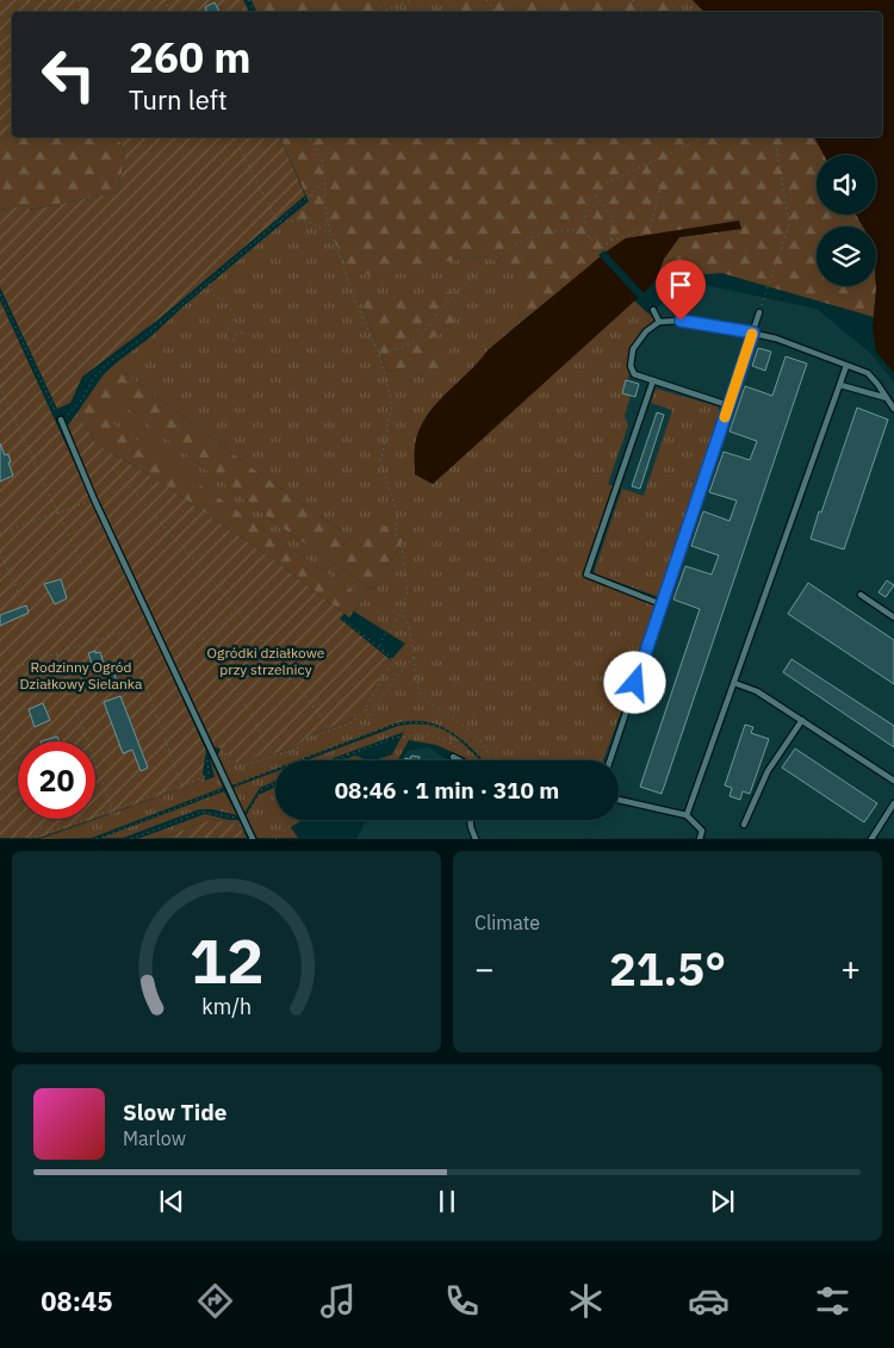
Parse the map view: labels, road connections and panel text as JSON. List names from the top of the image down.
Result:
{
  "parks": ["Ogródki działkowe przy strzelnicy", "Rodzinny Ogród Działkowy Sielanka"],
  "page": {
    "turn": ["260 m", "Turn left"],
    "limit": "20",
    "trip": "08:46 · 1 min · 310 m",
    "tile": "Climate",
    "heat": ["−", "21.5°", "+"],
    "song": ["Slow Tide", "Marlow"],
    "tabs": "08:45",
    "gauge": ["12", "km/h"]
  }
}
